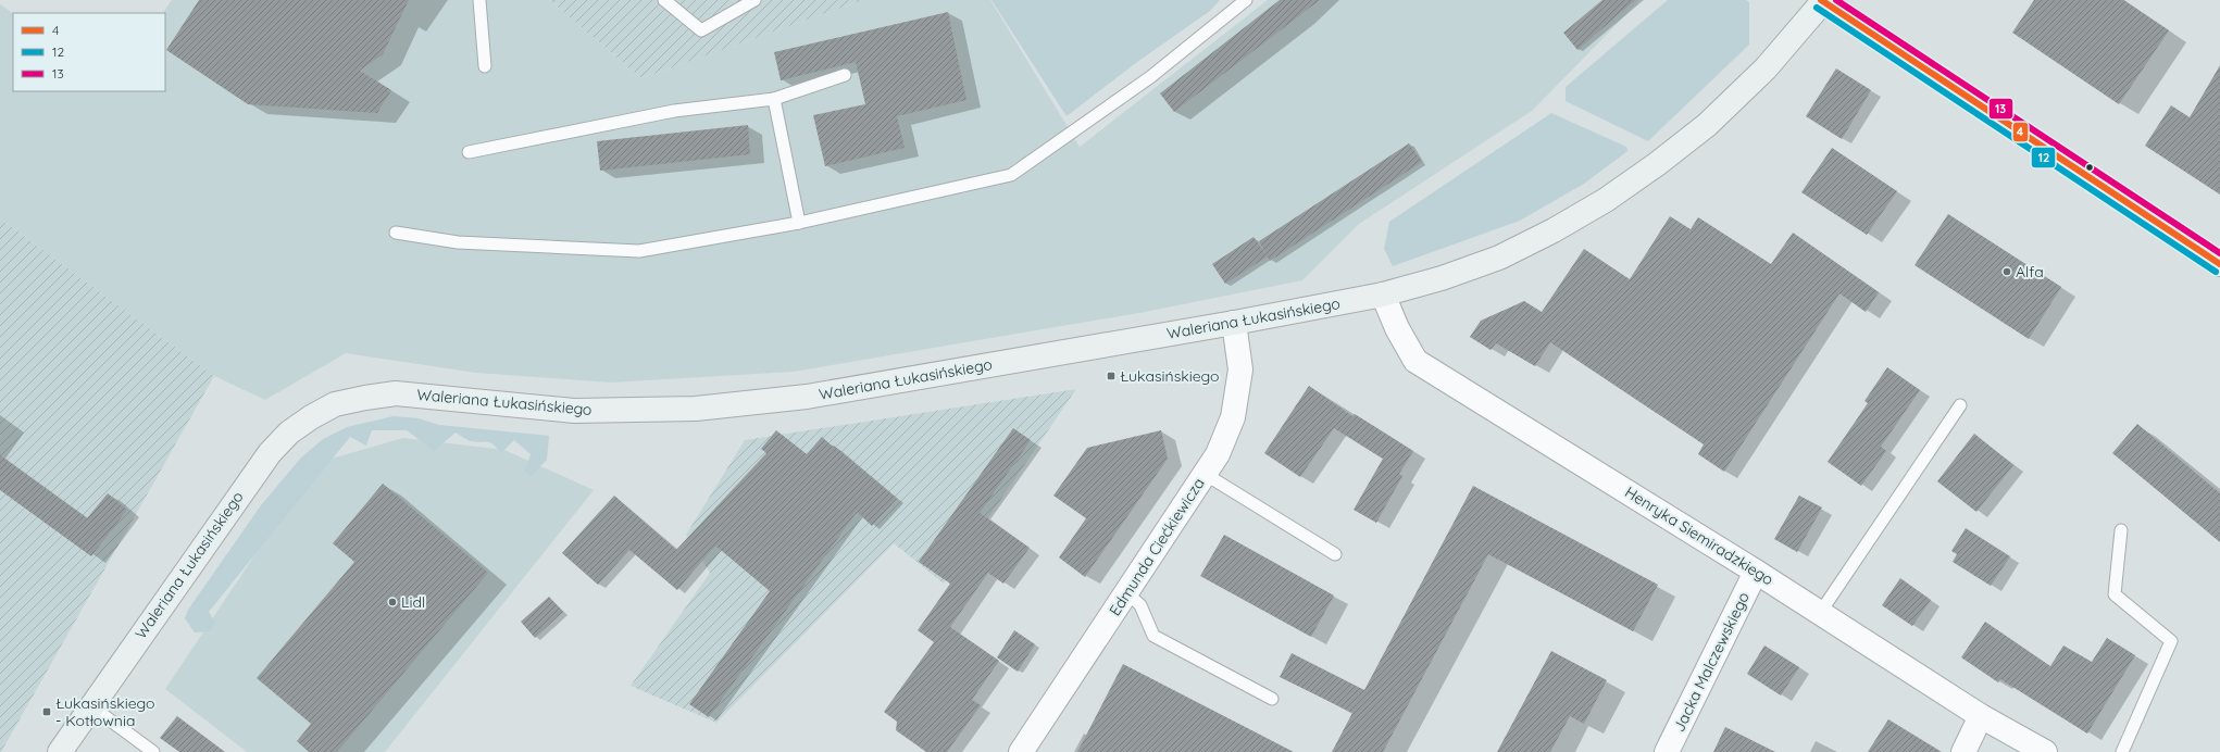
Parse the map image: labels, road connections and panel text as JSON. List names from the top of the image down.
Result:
{
  "streets": {
    "street": [
      "Waleriana Łukasińskiego",
      "Henryka Siemiradzkiego",
      "Edmunda Ciećkiewicza",
      "Jacka Malczewskiego"
    ]
  },
  "crossings": [
    ["Waleriana Łukasińskiego", "Henryka Siemiradzkiego"],
    ["Waleriana Łukasińskiego", "Edmunda Ciećkiewicza"],
    ["Henryka Siemiradzkiego", "Jacka Malczewskiego"]
  ],
  "places": {
    "other": ["Alfa", "Lidl"],
    "transit": ["Łukasińskiego", "Łukasińskiego - Kotłownia"]
  },
  "lines": ["transit line 4", "transit line 13", "transit line 12"],
  "legend": ["4", "12", "13"]
}
